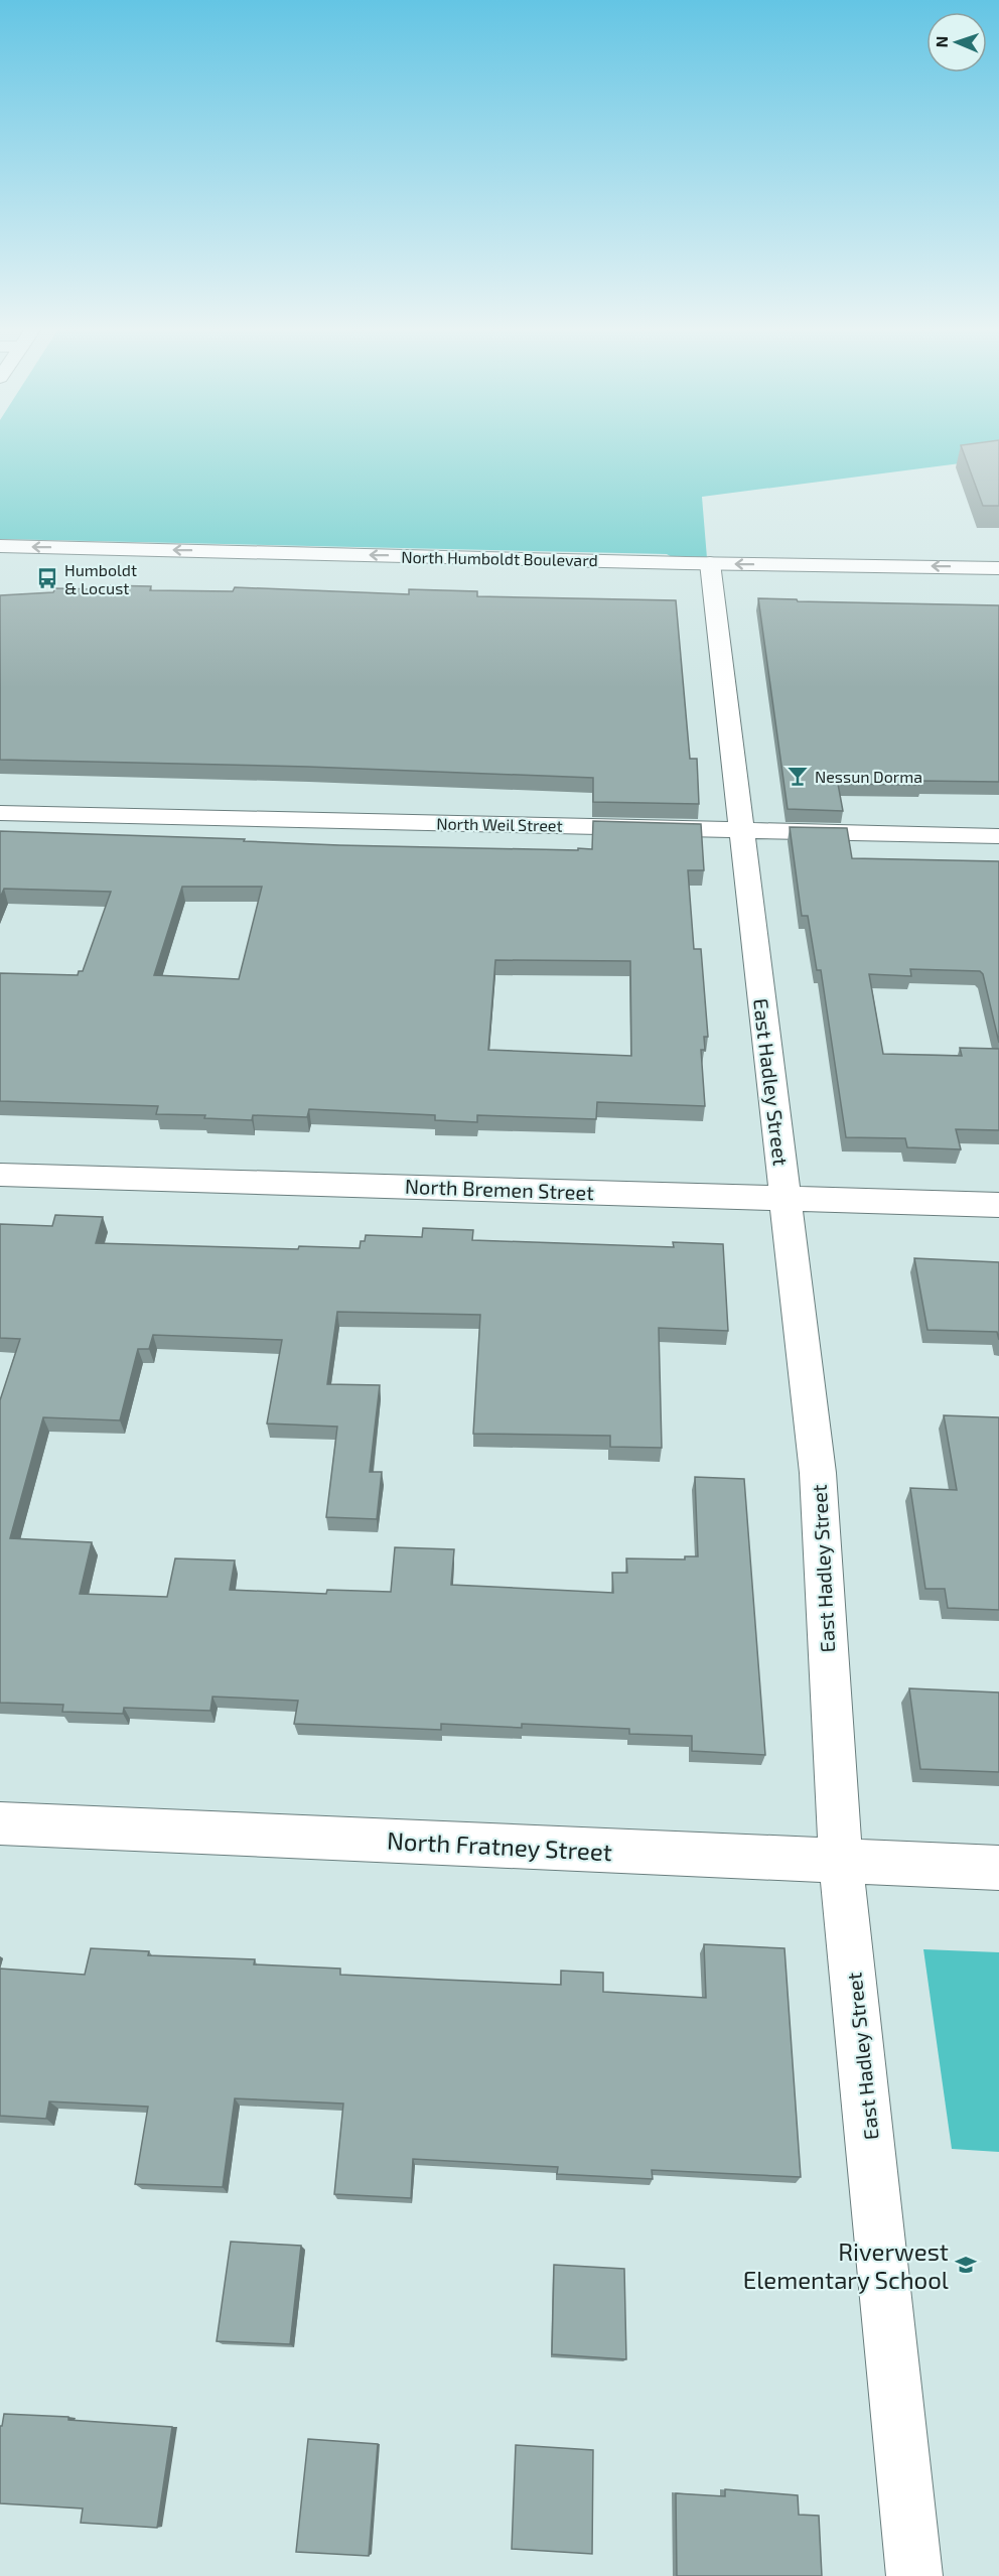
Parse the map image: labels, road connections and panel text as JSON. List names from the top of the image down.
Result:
{
  "streets": {
    "street": [
      "North Humboldt Boulevard",
      "North Weil Street",
      "East Hadley Street",
      "North Bremen Street",
      "North Fratney Street"
    ]
  },
  "crossings": [
    ["North Humboldt Boulevard", "East Hadley Street"],
    ["North Weil Street", "East Hadley Street"],
    ["East Hadley Street", "North Bremen Street"],
    ["East Hadley Street", "North Fratney Street"]
  ],
  "places": {
    "bus stop": ["Humboldt & Locust"],
    "bar": ["Nessun Dorma"],
    "school or university": ["Riverwest Elementary School"]
  },
  "north": "left"
}
